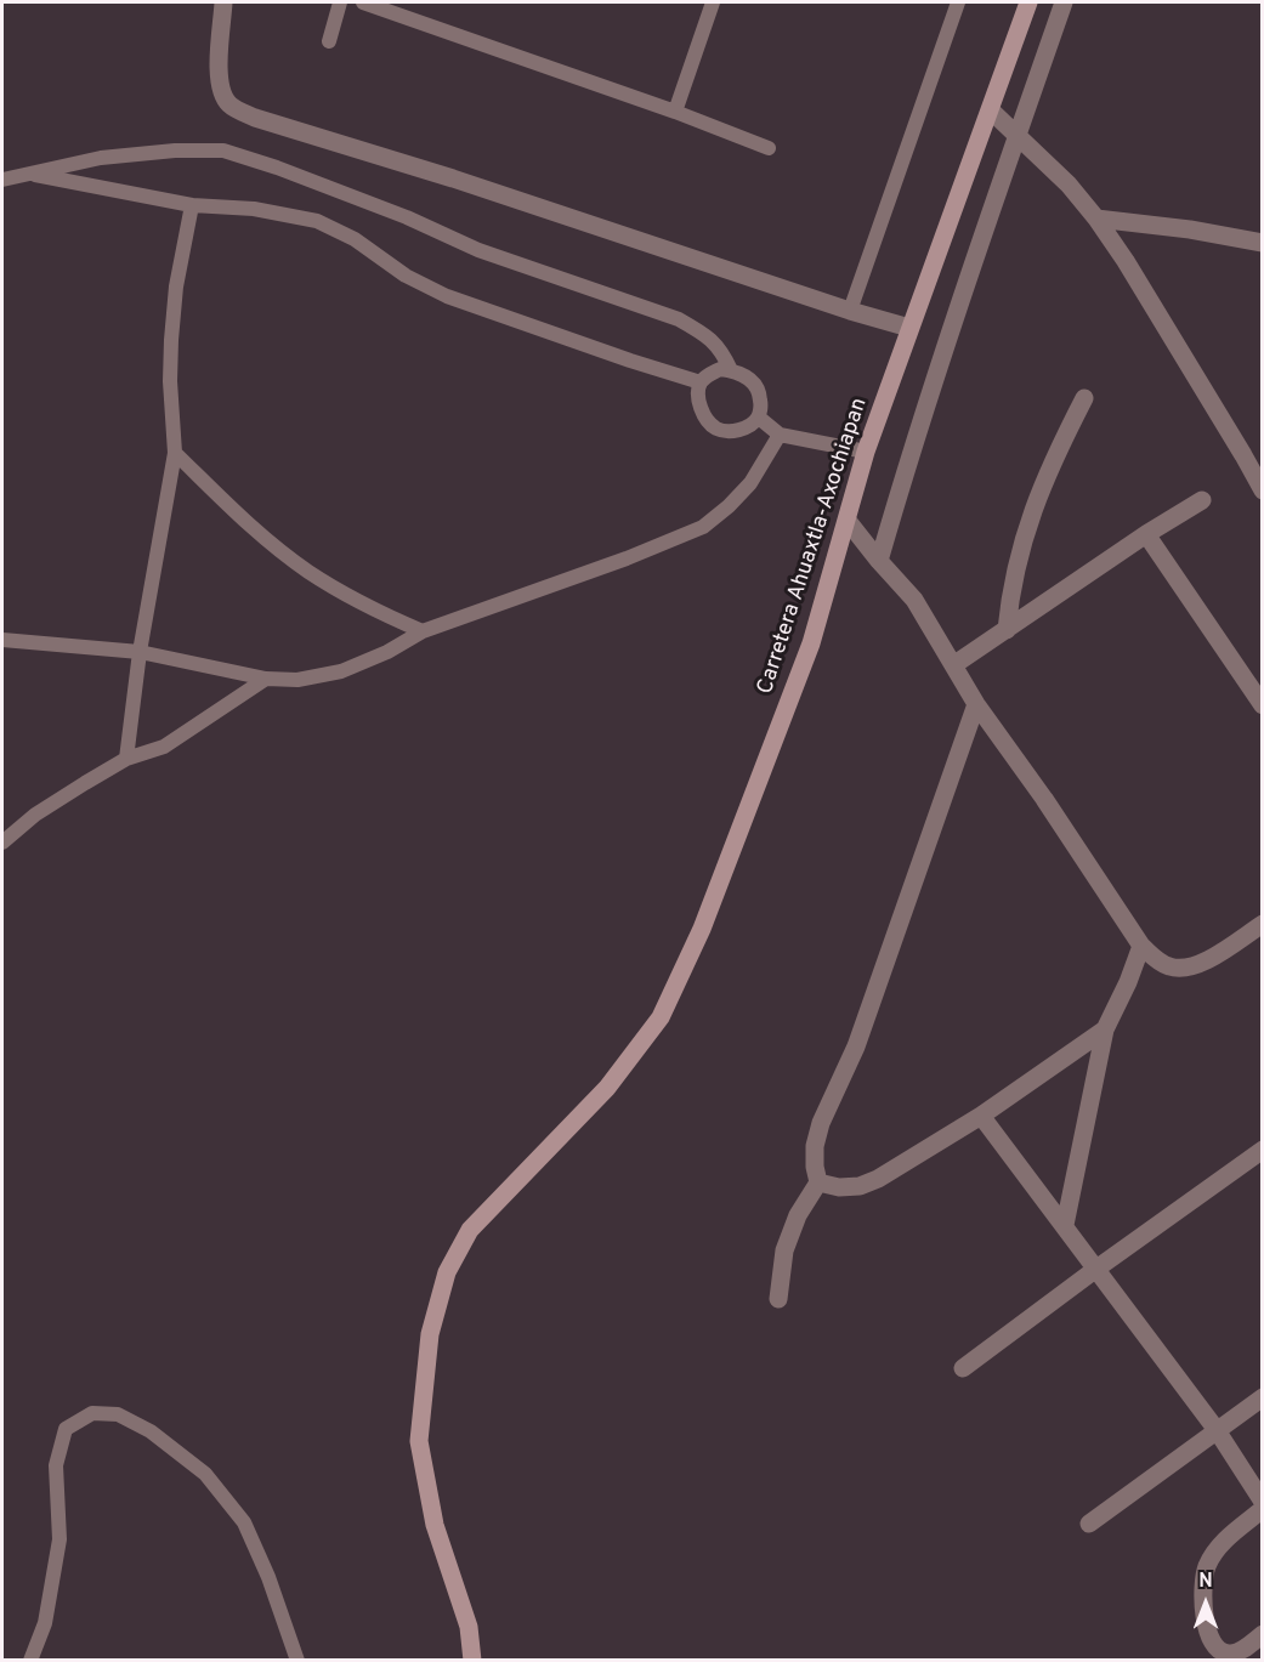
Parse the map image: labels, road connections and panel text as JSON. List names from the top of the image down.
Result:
{
  "streets": {
    "street": ["Carretera Ahuaxtla-Axochiapan"]
  },
  "north": "top"
}
